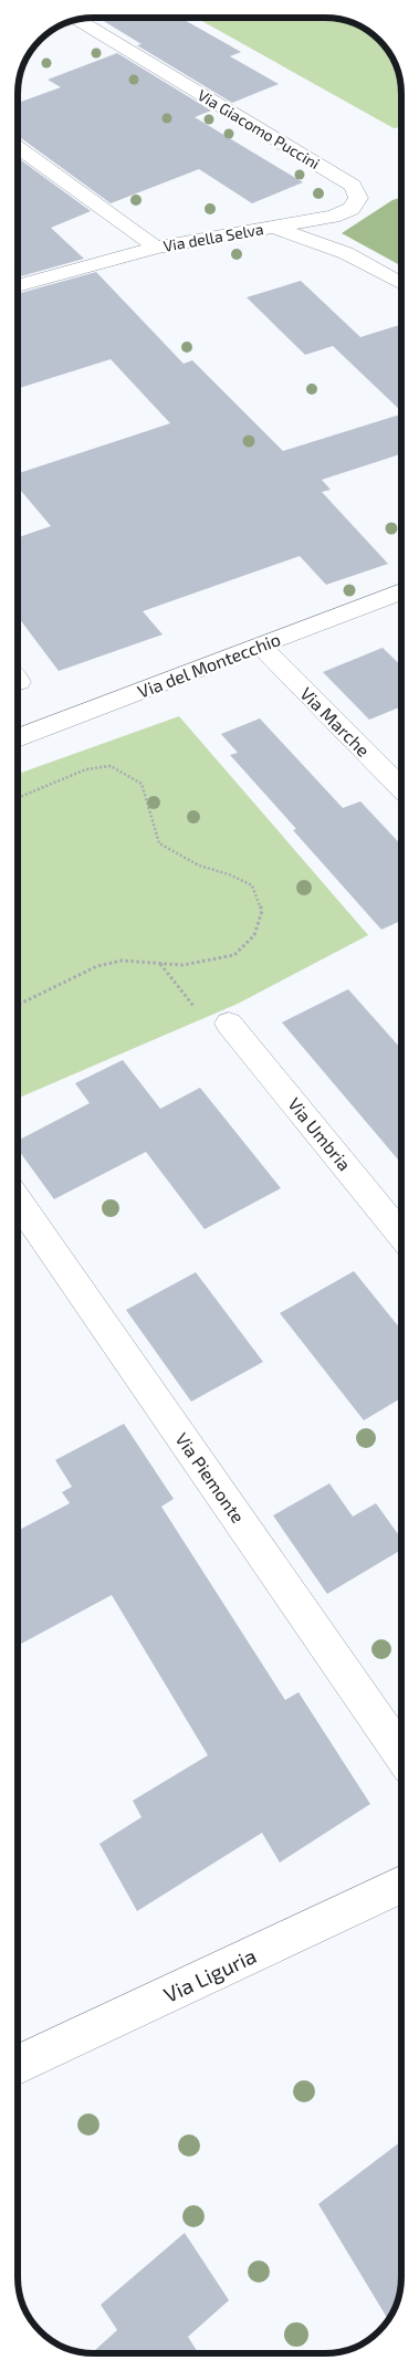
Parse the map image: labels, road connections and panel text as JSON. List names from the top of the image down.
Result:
{
  "streets": {
    "street": [
      "Via Giacomo Puccini",
      "Via della Selva",
      "Via del Montecchio",
      "Via Marche",
      "Via Umbria",
      "Via Piemonte",
      "Via Liguria"
    ]
  },
  "crossings": [
    ["Via Giacomo Puccini", "Via della Selva"],
    ["Via del Montecchio", "Via Marche"]
  ]
}
